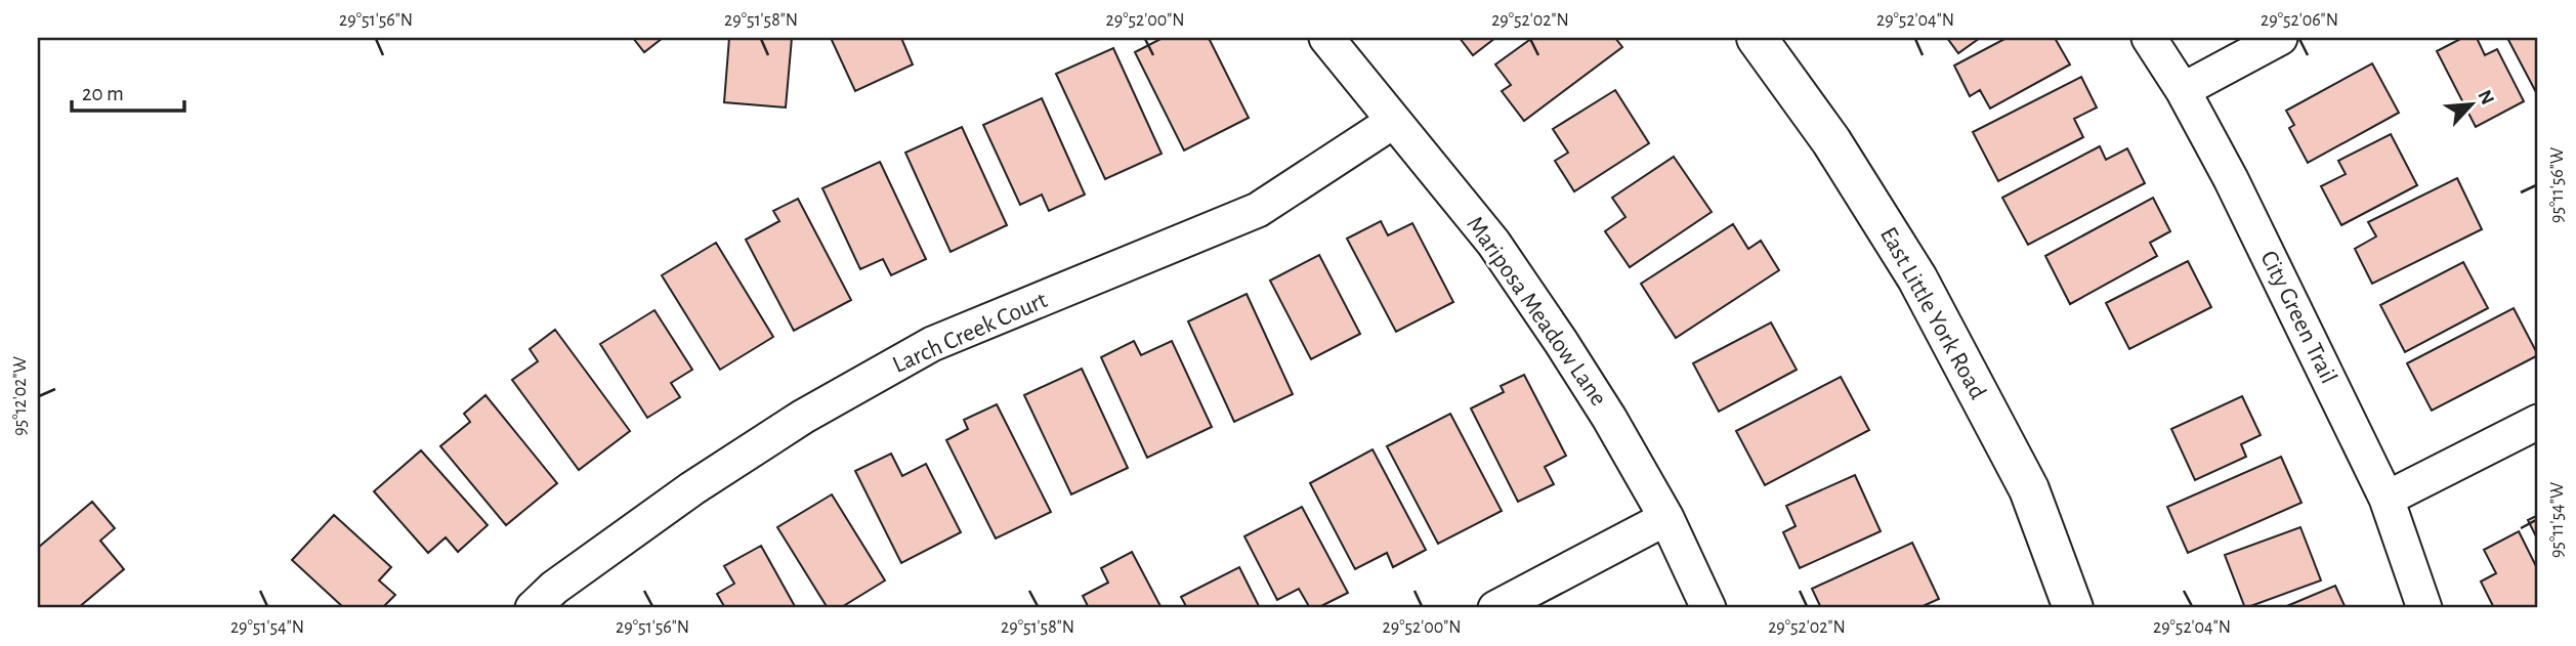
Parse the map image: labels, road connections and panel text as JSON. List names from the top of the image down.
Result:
{
  "streets": {
    "street": [
      "Mariposa Meadow Lane",
      "East Little York Road",
      "City Green Trail",
      "Larch Creek Court"
    ]
  },
  "crossings": [
    ["Mariposa Meadow Lane", "Larch Creek Court"]
  ],
  "scale_bar": "20 m",
  "north": "top right",
  "coordinates": [
    "29°51'56\"N",
    "29°51'58\"N",
    "29°52'00\"N",
    "29°52'02\"N",
    "29°52'04\"N",
    "29°52'06\"N",
    "95°11'56\"W",
    "95°12'02\"W",
    "95°11'54\"W",
    "29°51'54\"N"
  ]
}
